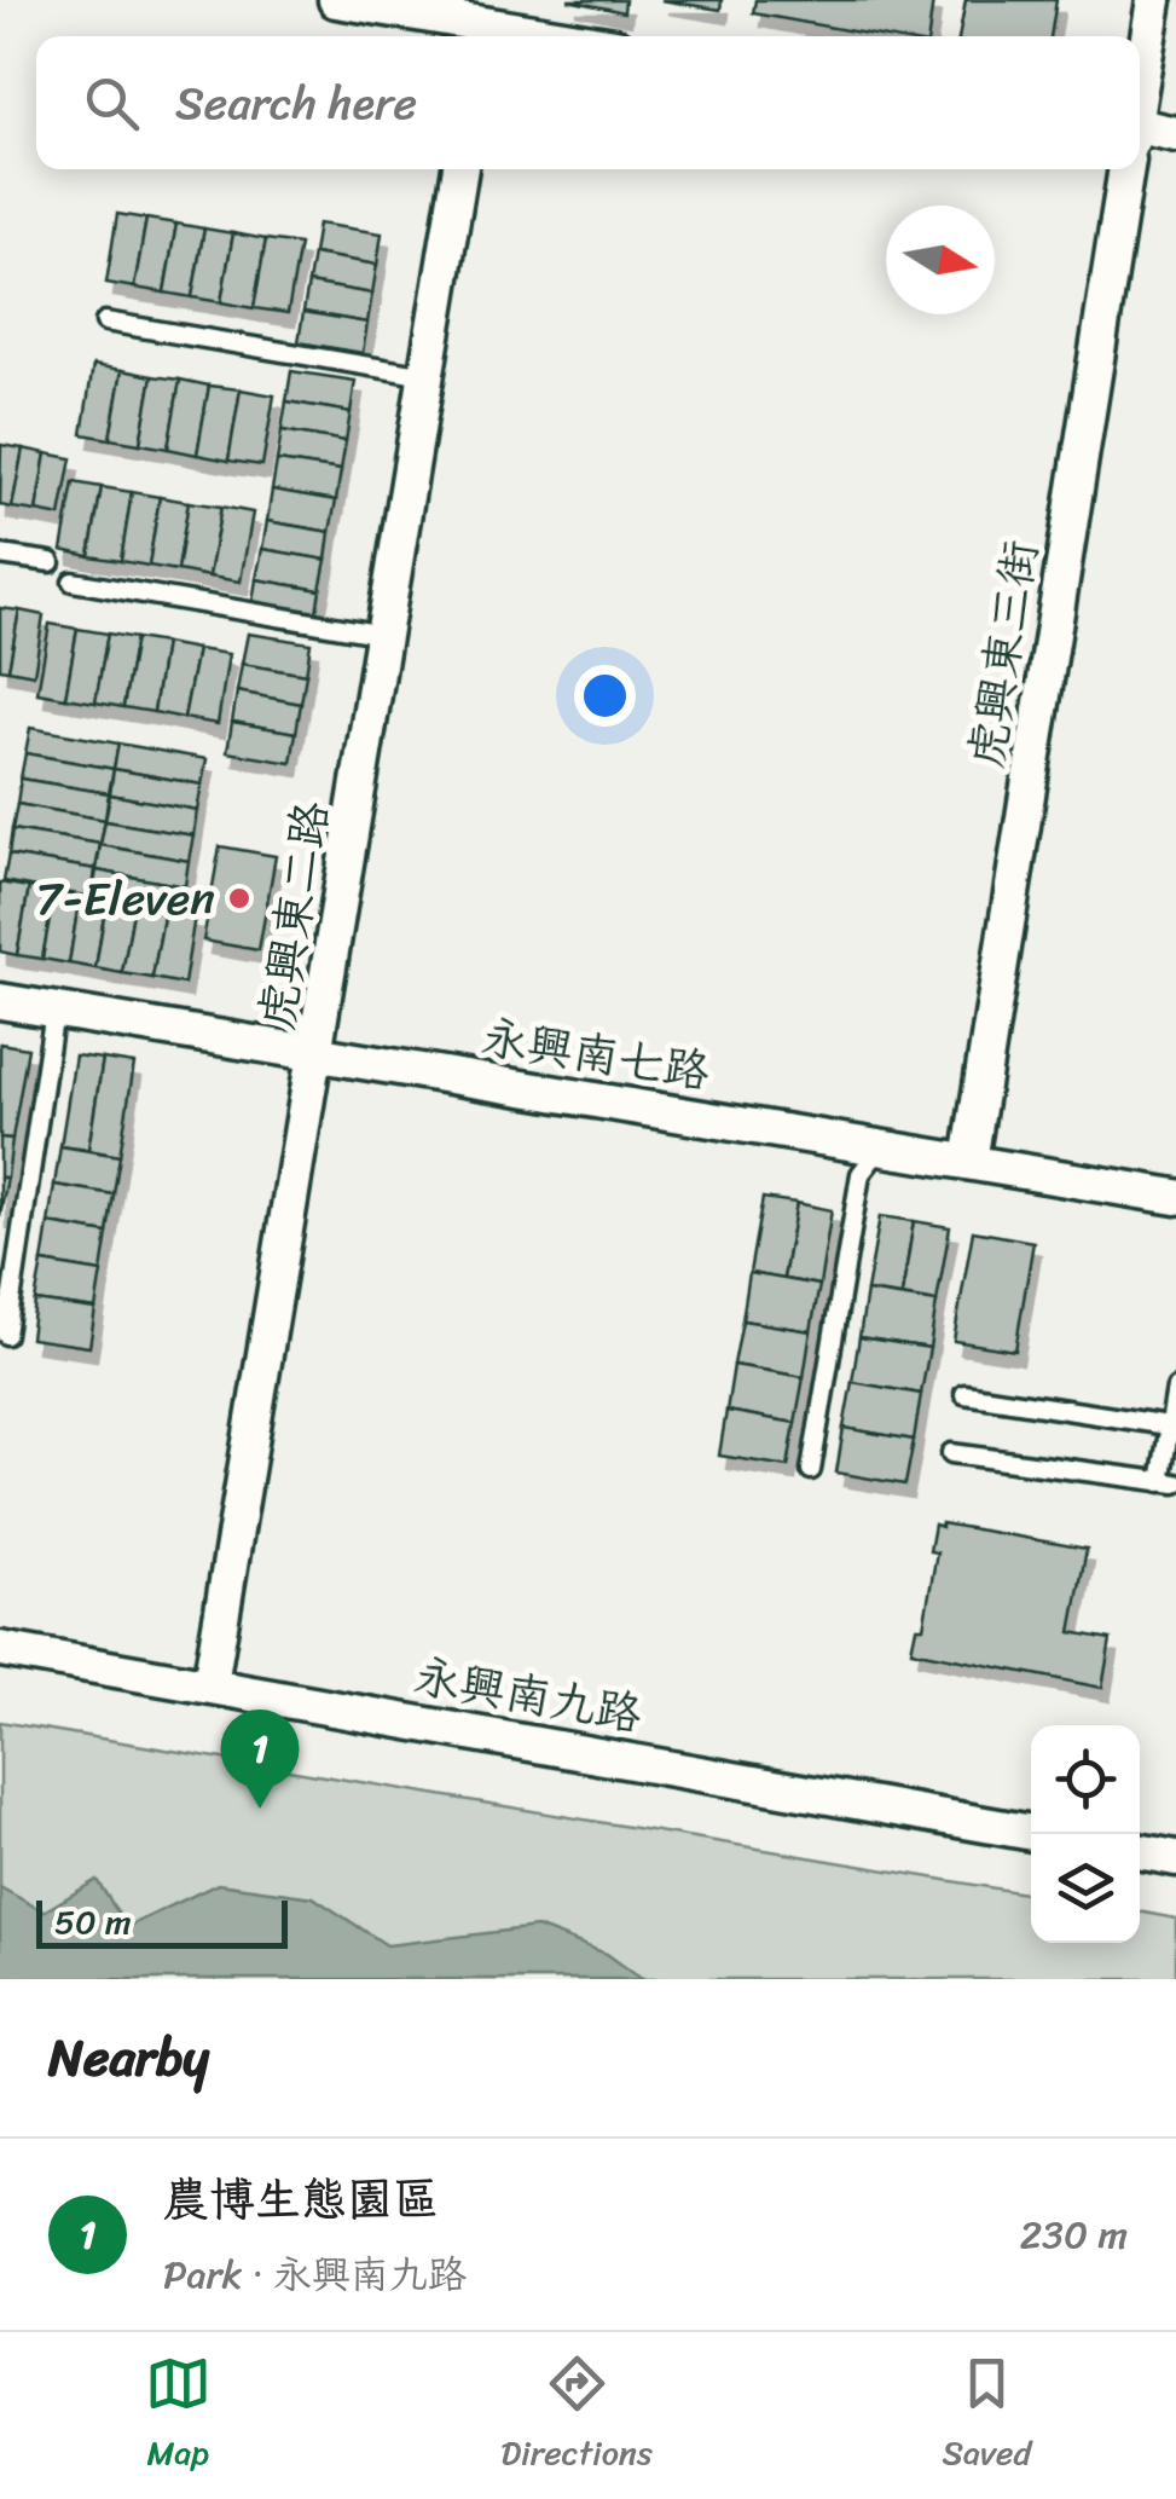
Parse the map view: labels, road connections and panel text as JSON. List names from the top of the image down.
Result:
{
  "streets": {
    "street": [
      "虎興東三街",
      "虎興東二路",
      "永興南七路",
      "永興南九路"
    ]
  },
  "crossings": [
    ["虎興東三街", "永興南七路"],
    ["虎興東二路", "永興南七路"],
    ["虎興東二路", "永興南九路"]
  ],
  "places": ["7-Eleven"],
  "scale_bar": "50 m",
  "north": "right",
  "page": {
    "search": "Search here",
    "pins": "1",
    "scale": "50 m",
    "heading": "Nearby",
    "list": [
      {
        "mark": "1",
        "name": "農博生態園區",
        "note": "Park · 永興南九路",
        "value": "230 m"
      }
    ],
    "nav": ["Map", "Directions", "Saved"]
  }
}
